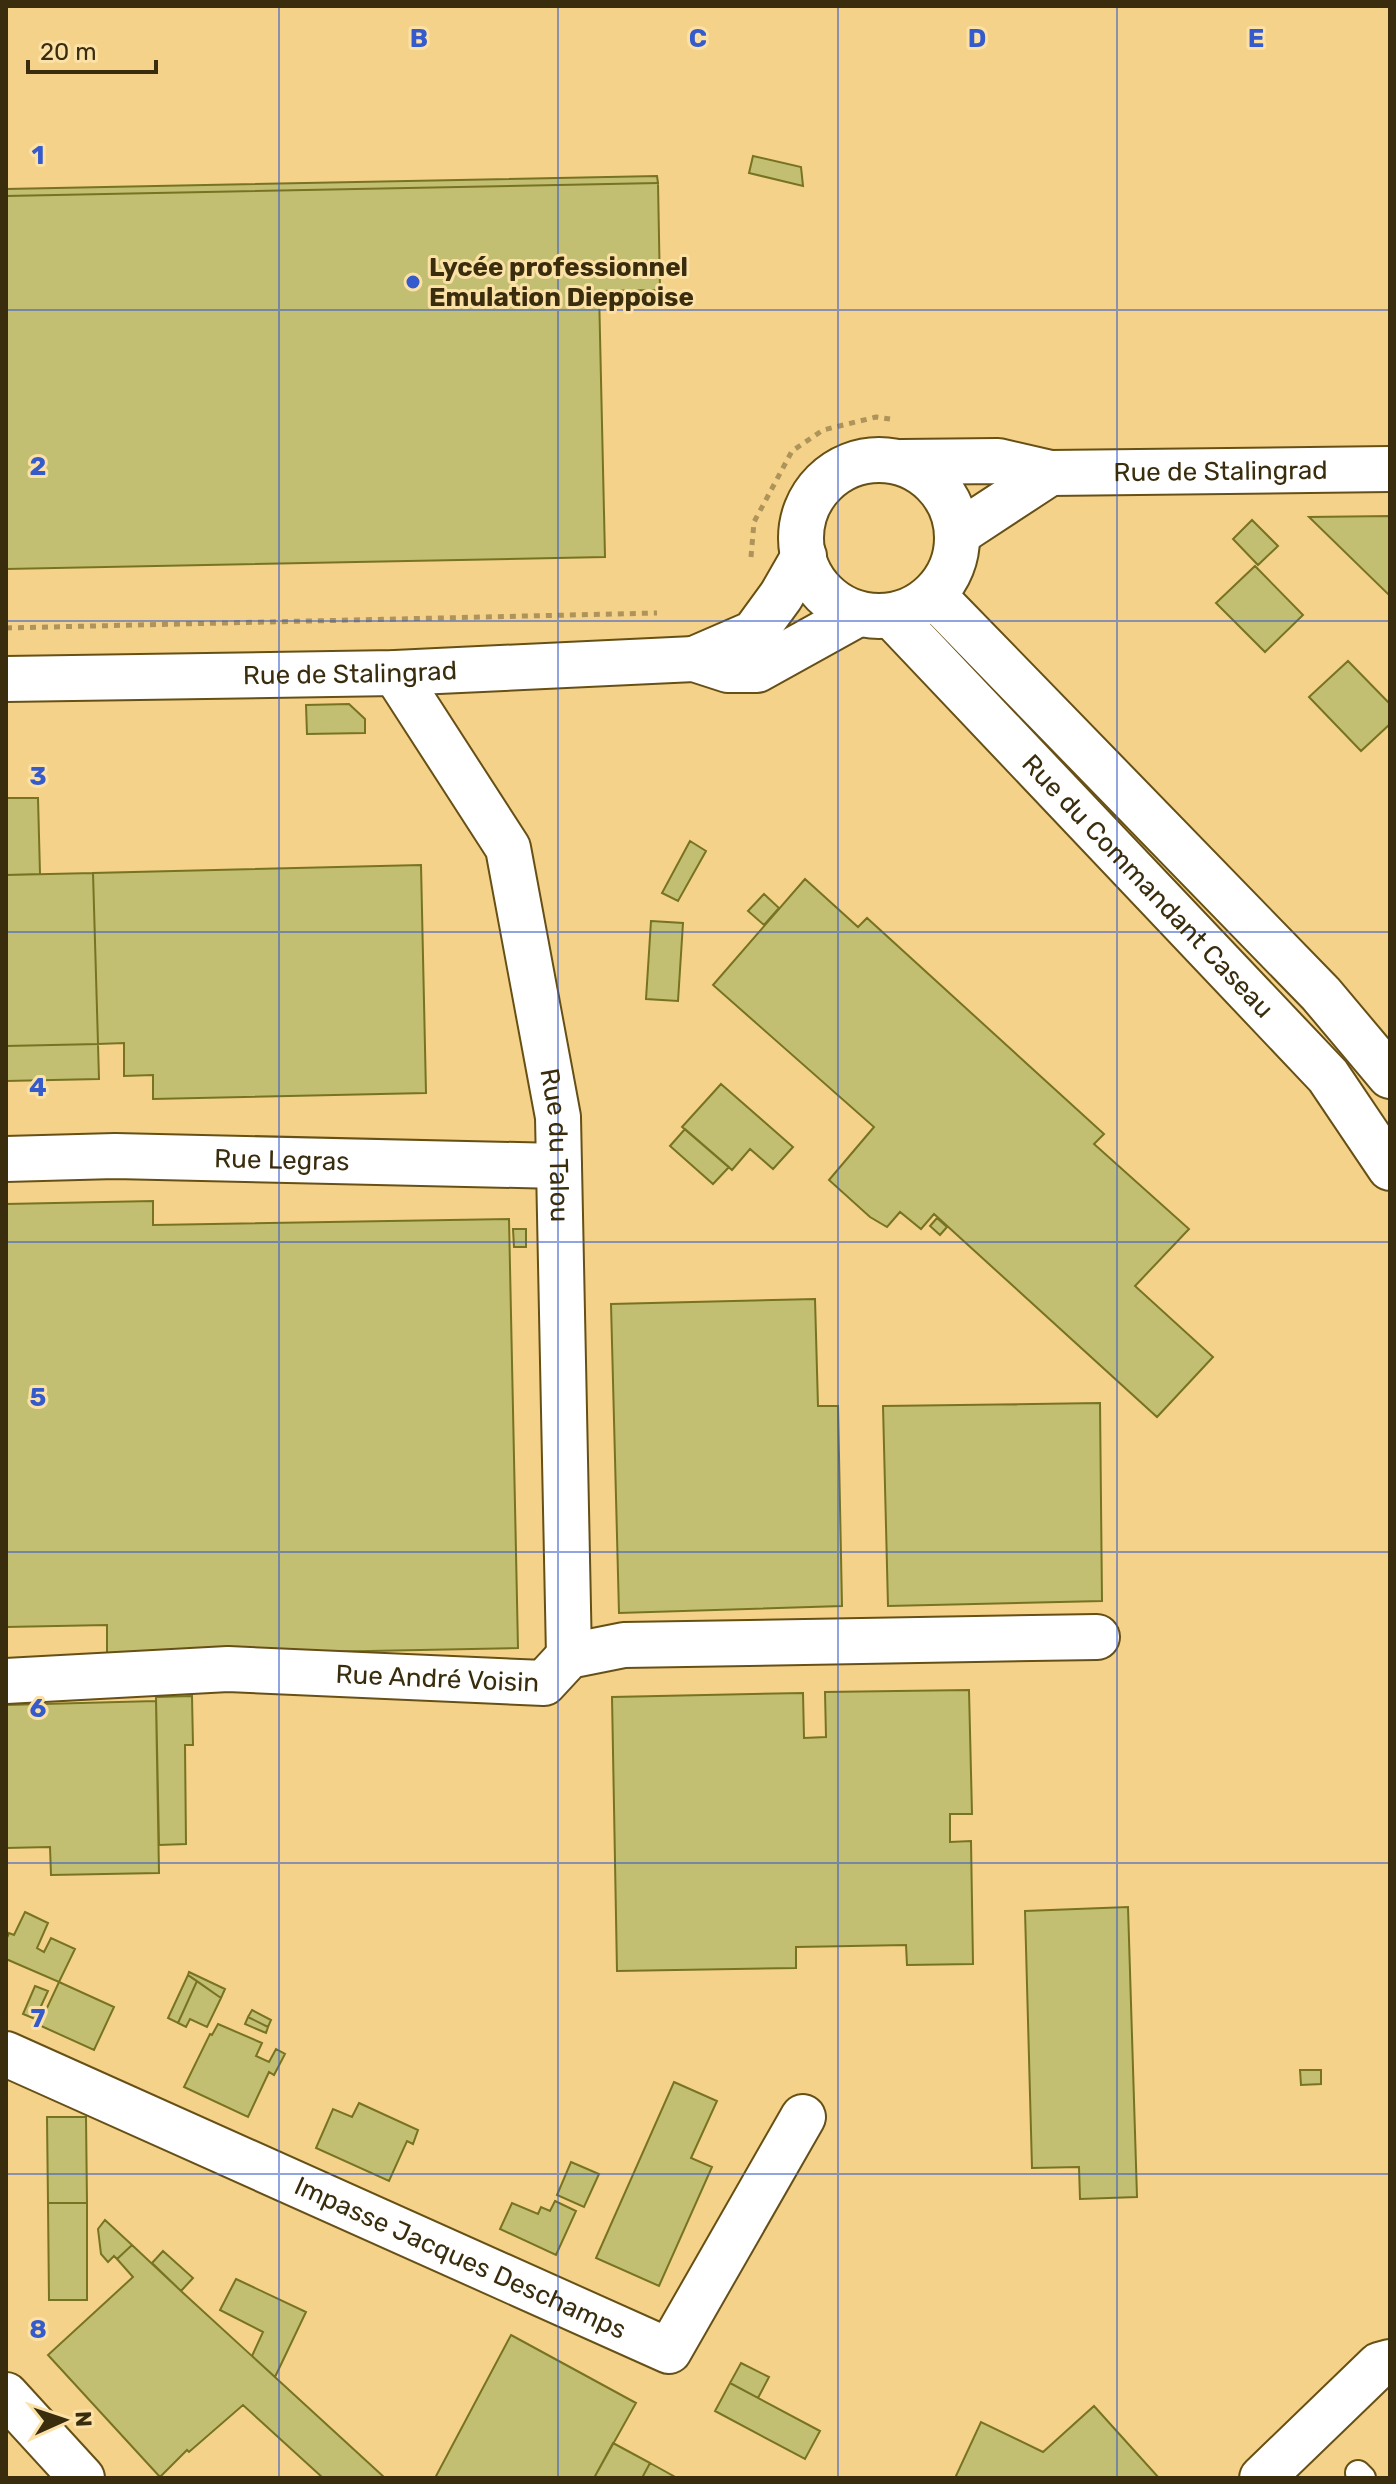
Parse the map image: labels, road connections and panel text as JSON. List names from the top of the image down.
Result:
{
  "streets": {
    "street": [
      "Rue de Stalingrad",
      "Rue du Commandant Caseau",
      "Rue du Talou",
      "Rue Legras",
      "Rue André Voisin",
      "Impasse Jacques Deschamps"
    ]
  },
  "crossings": [
    ["Rue de Stalingrad", "Rue du Commandant Caseau"],
    ["Rue de Stalingrad", "Rue du Talou"],
    ["Rue du Talou", "Rue Legras"],
    ["Rue du Talou", "Rue André Voisin"]
  ],
  "places": ["Lycée professionnel Emulation Dieppoise"],
  "scale_bar": "20 m",
  "north": "right",
  "grid": {
    "columns": [
      "B",
      "C",
      "D",
      "E"
    ],
    "rows": [
      "1",
      "2",
      "3",
      "4",
      "5",
      "6",
      "7",
      "8"
    ]
  }
}
